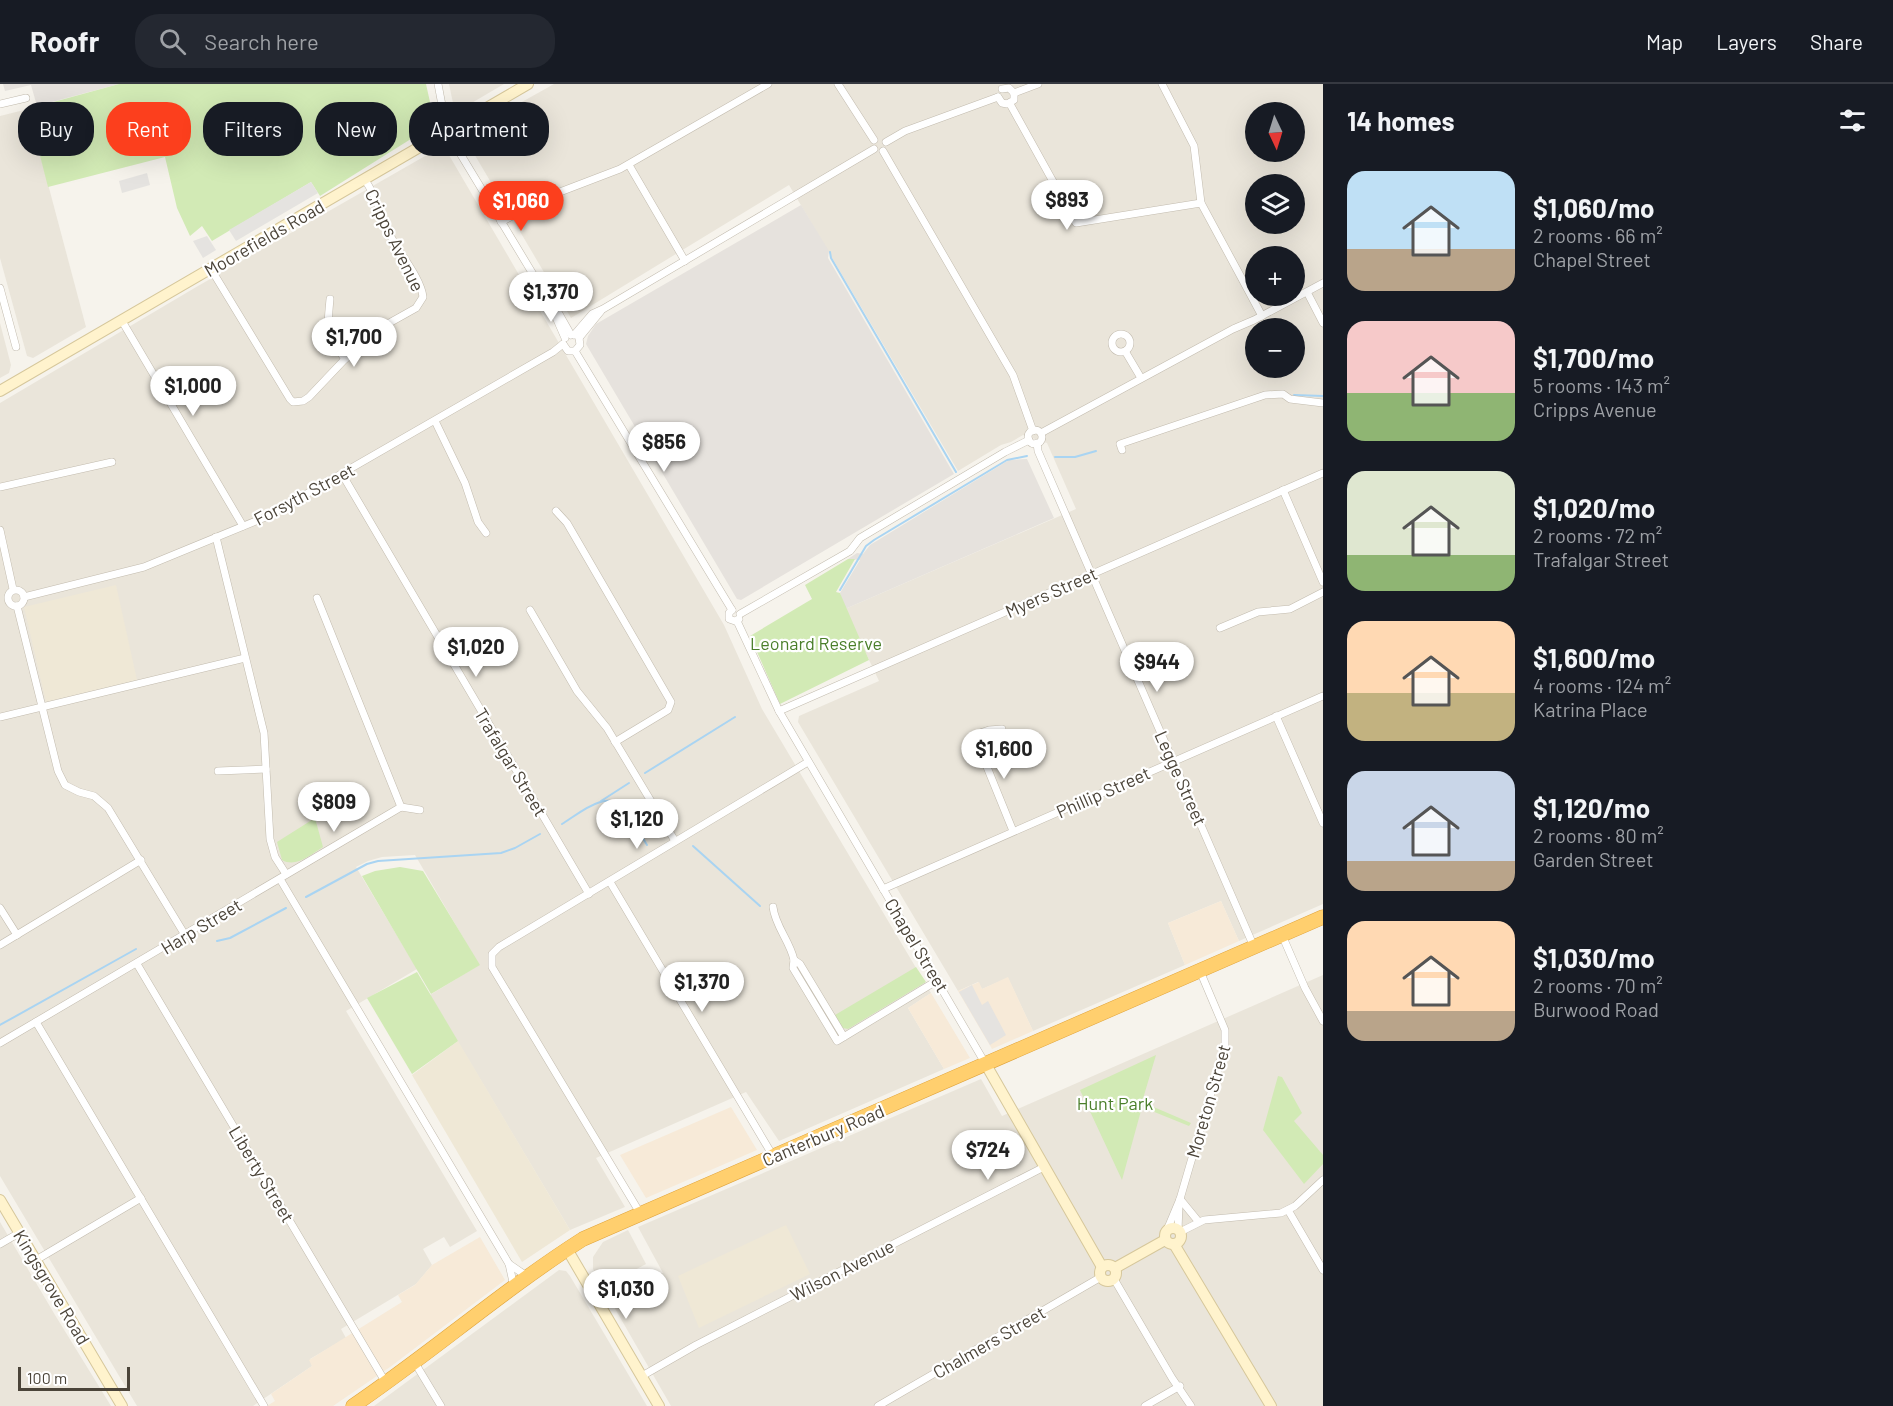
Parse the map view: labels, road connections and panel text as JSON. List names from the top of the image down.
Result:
{
  "streets": {
    "highway": ["Canterbury Road"],
    "main road": ["Moorefields Road", "Chapel Street", "Kingsgrove Road"],
    "street": [
      "Cripps Avenue",
      "Forsyth Street",
      "Myers Street",
      "Trafalgar Street",
      "Legge Street",
      "Phillip Street",
      "Harp Street",
      "Moreton Street",
      "Liberty Street",
      "Wilson Avenue",
      "Chalmers Street"
    ]
  },
  "crossings": [
    ["Moorefields Road", "Cripps Avenue"],
    ["Forsyth Street", "Trafalgar Street"],
    ["Myers Street", "Legge Street"],
    ["Myers Street", "Chapel Street"],
    ["Legge Street", "Phillip Street"],
    ["Legge Street", "Canterbury Road"],
    ["Phillip Street", "Chapel Street"],
    ["Harp Street", "Liberty Street"],
    ["Chapel Street", "Canterbury Road"],
    ["Chapel Street", "Wilson Avenue"],
    ["Chapel Street", "Chalmers Street"],
    ["Moreton Street", "Canterbury Road"],
    ["Canterbury Road", "Liberty Street"]
  ],
  "parks": ["Leonard Reserve", "Hunt Park"],
  "scale_bar": "100 m",
  "north": "bottom",
  "page": {
    "header": "Roofr",
    "search": "Search here",
    "nav": ["Map", "Layers", "Share"],
    "heading": "14 homes",
    "map_buttons": ["+", "−"],
    "chip": [
      "Buy",
      "Rent",
      "Filters",
      "New",
      "Apartment"
    ],
    "list": [
      {
        "name": "$1,060/mo",
        "note": "2 rooms · 66 m² · Chapel Street"
      },
      {
        "name": "$1,700/mo",
        "note": "5 rooms · 143 m² · Cripps Avenue"
      },
      {
        "name": "$1,020/mo",
        "note": "2 rooms · 72 m² · Trafalgar Street"
      },
      {
        "name": "$1,600/mo",
        "note": "4 rooms · 124 m² · Katrina Place"
      },
      {
        "name": "$1,120/mo",
        "note": "2 rooms · 80 m² · Garden Street"
      },
      {
        "name": "$1,030/mo",
        "note": "2 rooms · 70 m² · Burwood Road"
      }
    ],
    "price": [
      "$893",
      "$1,060",
      "$1,370",
      "$1,700",
      "$1,000",
      "$856",
      "$1,020",
      "$944",
      "$1,600",
      "$809",
      "$1,120",
      "$1,370",
      "$724",
      "$1,030"
    ],
    "scale": "100 m"
  }
}
